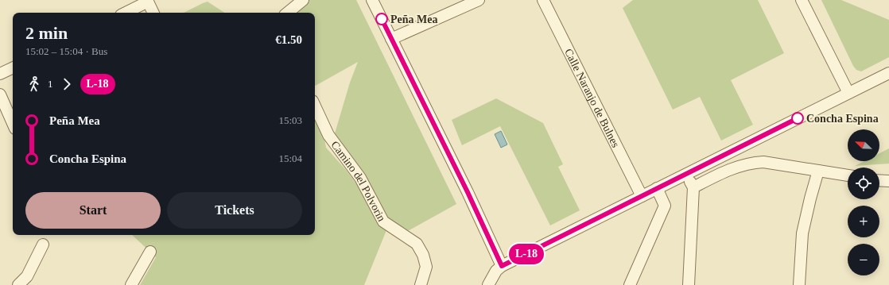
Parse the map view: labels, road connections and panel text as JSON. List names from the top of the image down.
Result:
{
  "streets": {
    "street": ["Calle Naranjo de Bulnes", "Camino del Polvorin"]
  },
  "places": ["Peña Mea", "Concha Espina"],
  "lines": ["bus line L-18"],
  "north": "top left",
  "page": {
    "on_map": "L-18",
    "heading": ["2 min", "15:02 – 15:04 · Bus", "€1.50"],
    "legs": ["1", "L-18"],
    "list": [
      {
        "name": "Peña Mea",
        "value": "15:03"
      },
      {
        "name": "Concha Espina",
        "value": "15:04"
      }
    ],
    "map_buttons": ["+", "−"],
    "buttons": ["Start", "Tickets"]
  }
}
